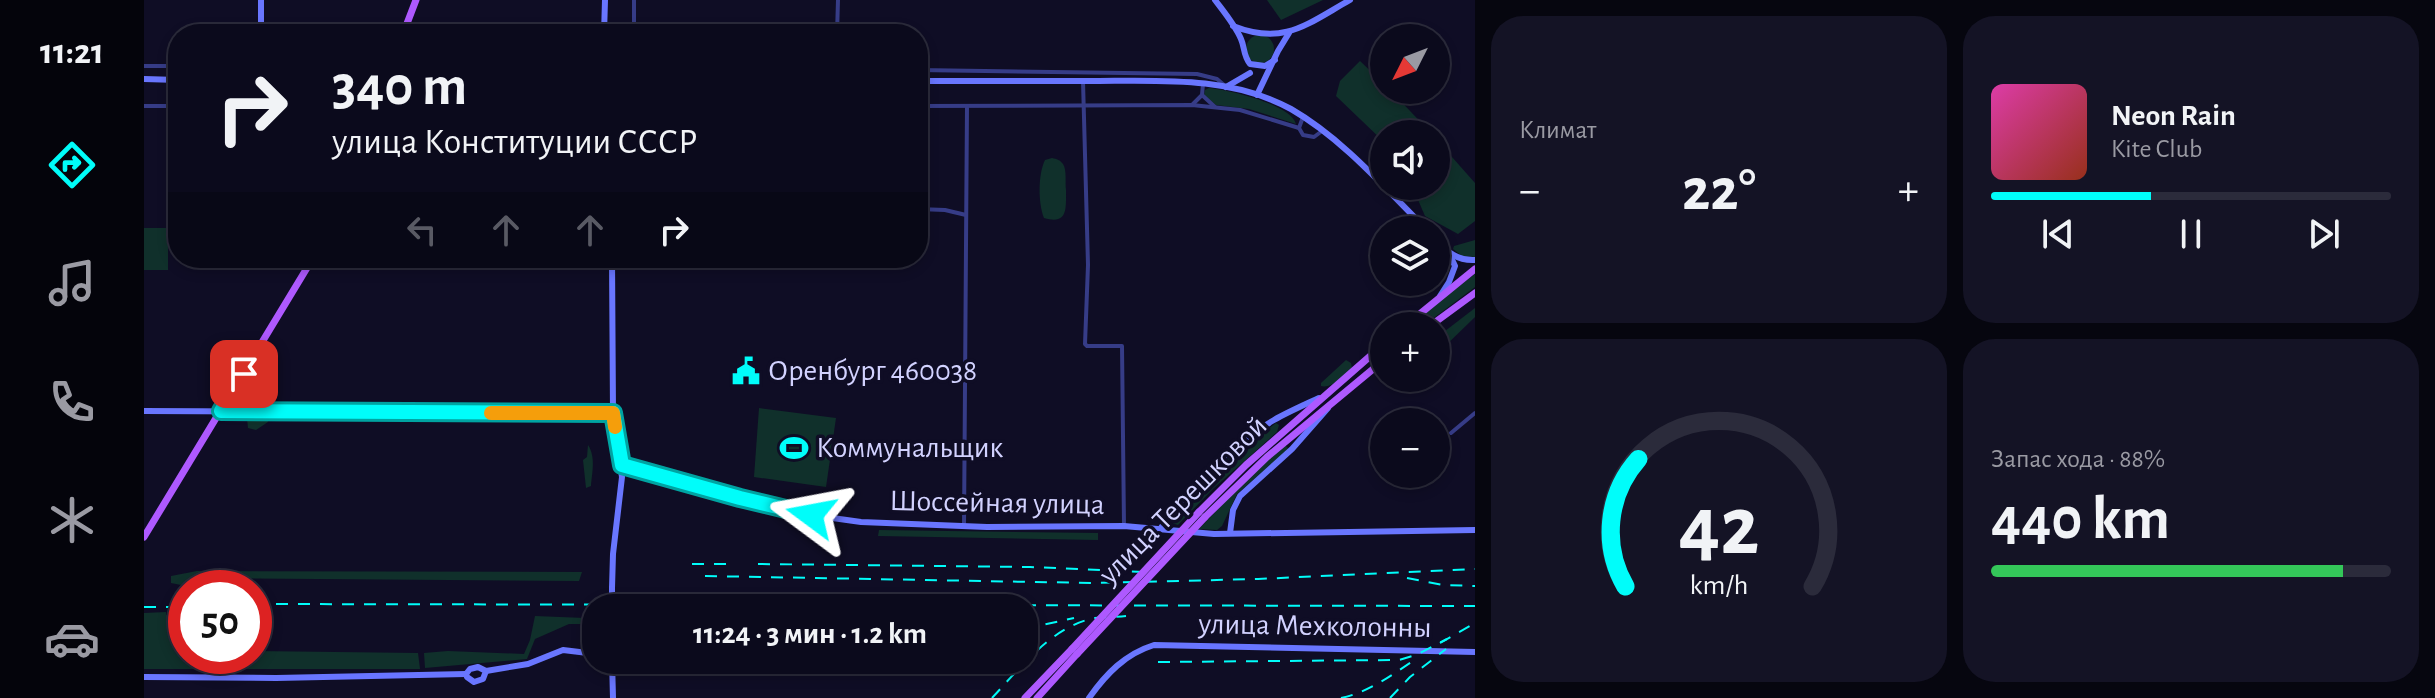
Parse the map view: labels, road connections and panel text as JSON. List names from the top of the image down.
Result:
{
  "streets": {
    "main road": ["улица Терешковой", "Шоссейная улица", "улица Мехколонны"]
  },
  "places": {
    "public building": ["Оренбург 460038"],
    "sports": ["Коммунальщик"]
  },
  "north": "bottom left",
  "page": {
    "tabs": "11:21",
    "tile": [
      "Климат",
      ["Запас хода · 88%", "440 km"]
    ],
    "map_buttons": ["+", "−"],
    "turn": ["340 m", "улица Конституции СССР"],
    "song": ["Neon Rain", "Kite Club"],
    "heat": ["−", "22°", "+"],
    "limit": "50",
    "trip": "11:24 · 3 мин · 1.2 km",
    "gauge": ["42", "km/h"]
  }
}
